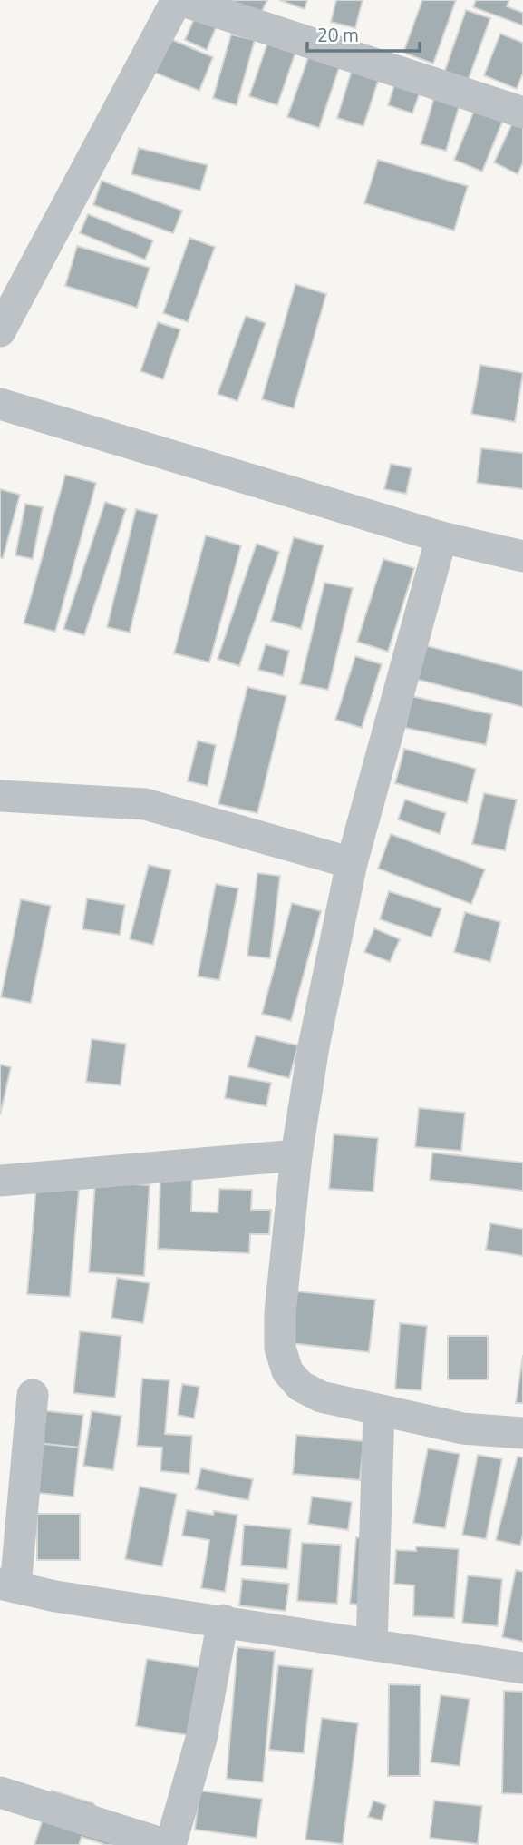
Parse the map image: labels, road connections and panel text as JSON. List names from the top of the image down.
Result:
{
  "scale_bar": "20 m"
}
